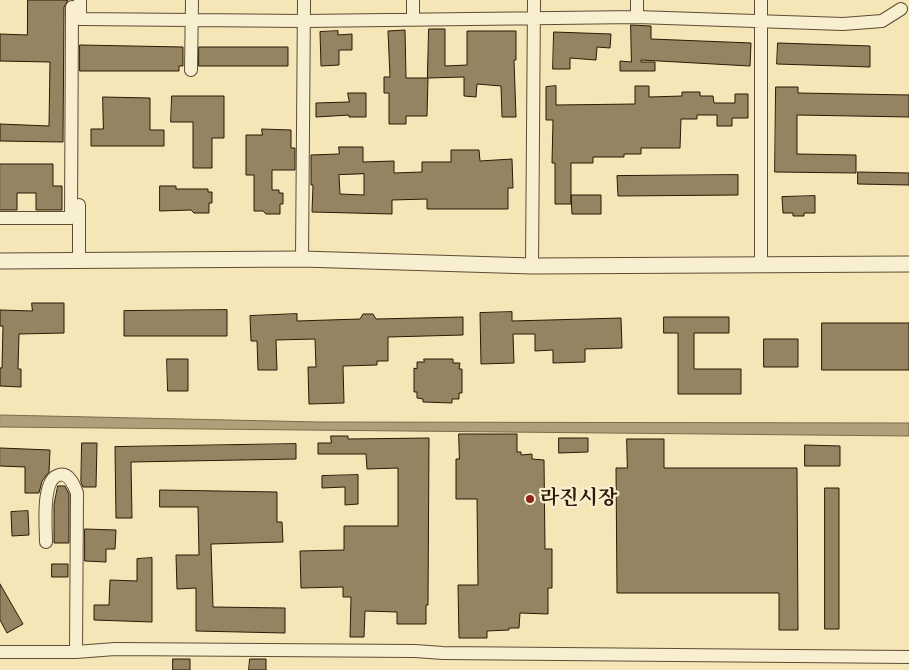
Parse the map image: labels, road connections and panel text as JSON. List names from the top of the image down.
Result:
{
  "places": ["라진시장"]
}
